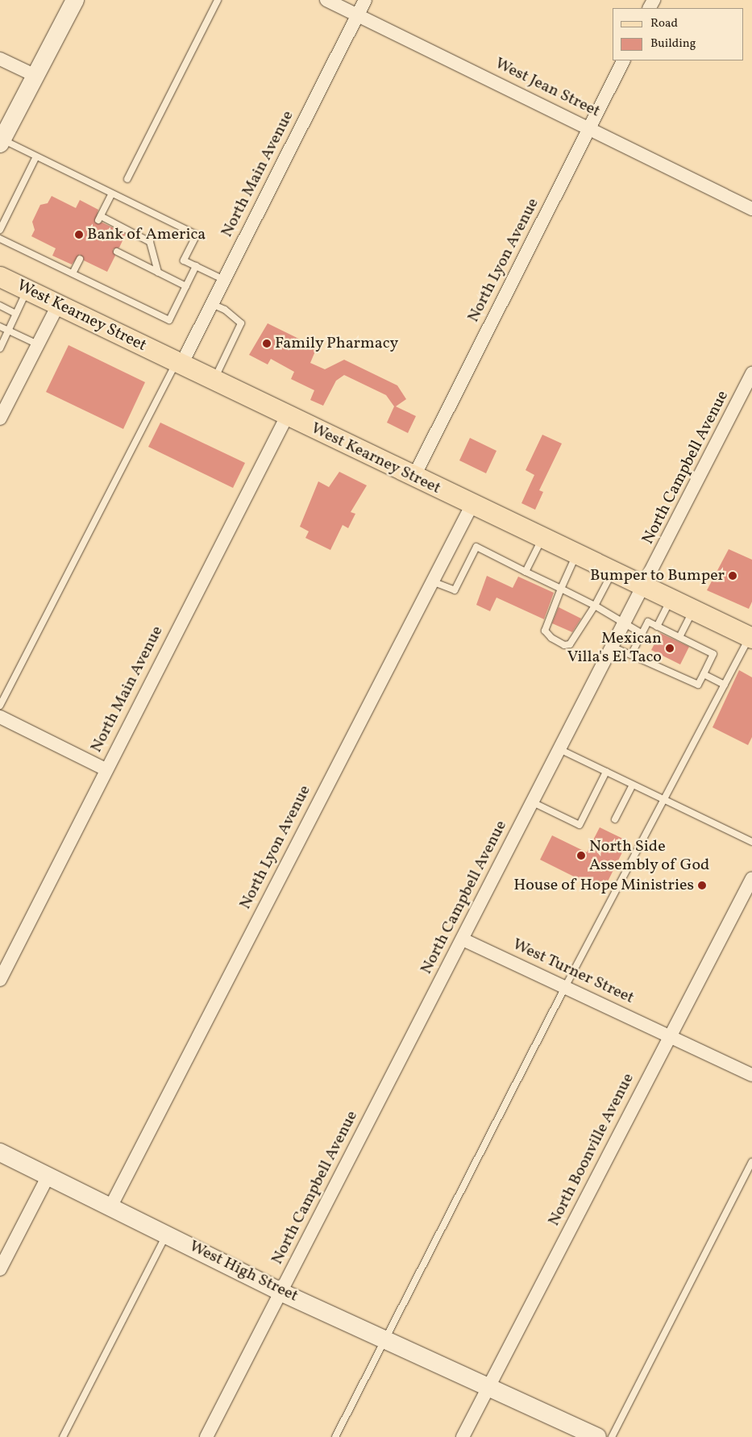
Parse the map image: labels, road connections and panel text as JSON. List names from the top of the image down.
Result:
{
  "streets": {
    "main road": ["West Kearney Street"],
    "street": [
      "West Jean Street",
      "North Main Avenue",
      "North Lyon Avenue",
      "North Campbell Avenue",
      "West Turner Street",
      "North Boonville Avenue",
      "West High Street"
    ]
  },
  "crossings": [
    ["West Jean Street", "North Main Avenue"],
    ["West Jean Street", "North Lyon Avenue"],
    ["North Main Avenue", "West Kearney Street"],
    ["North Lyon Avenue", "West Kearney Street"],
    ["North Lyon Avenue", "West High Street"],
    ["West Kearney Street", "North Campbell Avenue"],
    ["North Campbell Avenue", "West Turner Street"],
    ["North Campbell Avenue", "West High Street"],
    ["West Turner Street", "North Boonville Avenue"],
    ["North Boonville Avenue", "West High Street"]
  ],
  "places": [
    "Bank of America",
    "Family Pharmacy",
    "Bumper to Bumper",
    "Mexican Villa's El Taco",
    "North Side Assembly of God",
    "House of Hope Ministries"
  ],
  "legend": ["Road", "Building"]
}
